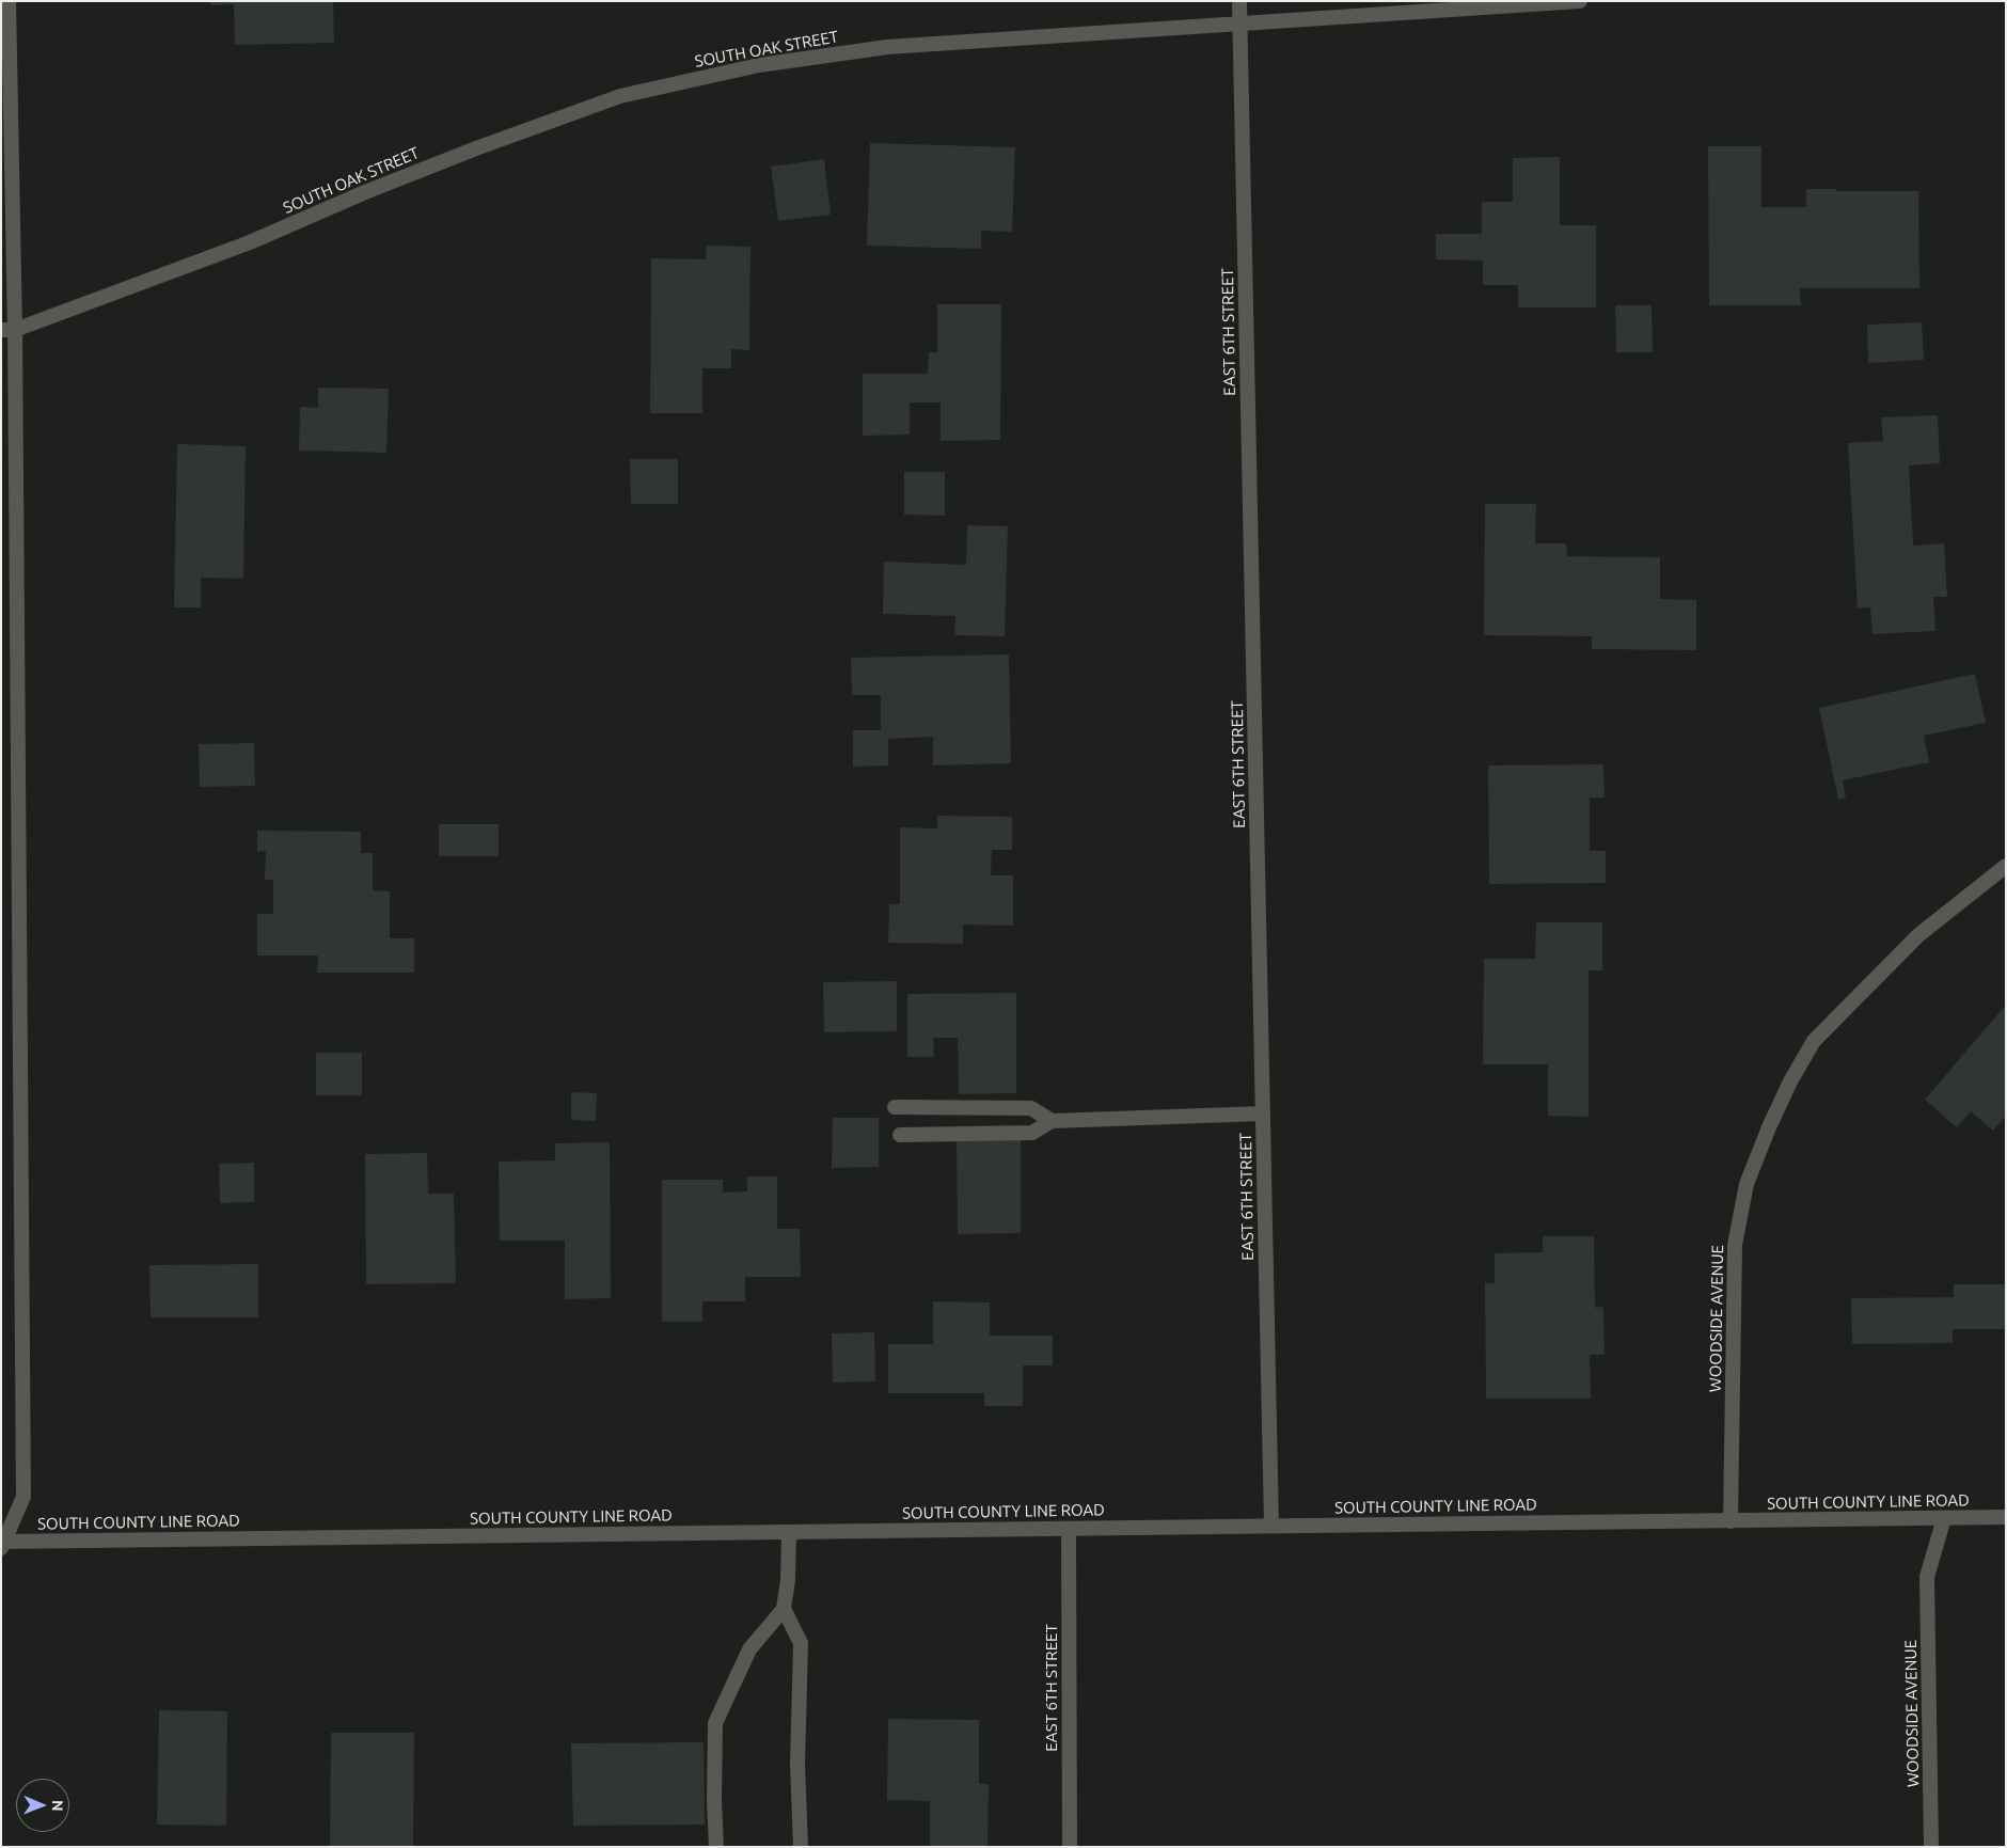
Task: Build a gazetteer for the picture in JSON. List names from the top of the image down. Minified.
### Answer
{"streets":{"street":["SOUTH OAK STREET","EAST 6TH STREET","WOODSIDE AVENUE","SOUTH COUNTY LINE ROAD"]},"crossings":[["SOUTH OAK STREET","EAST 6TH STREET"],["EAST 6TH STREET","SOUTH COUNTY LINE ROAD"],["WOODSIDE AVENUE","SOUTH COUNTY LINE ROAD"]],"north":"right"}
